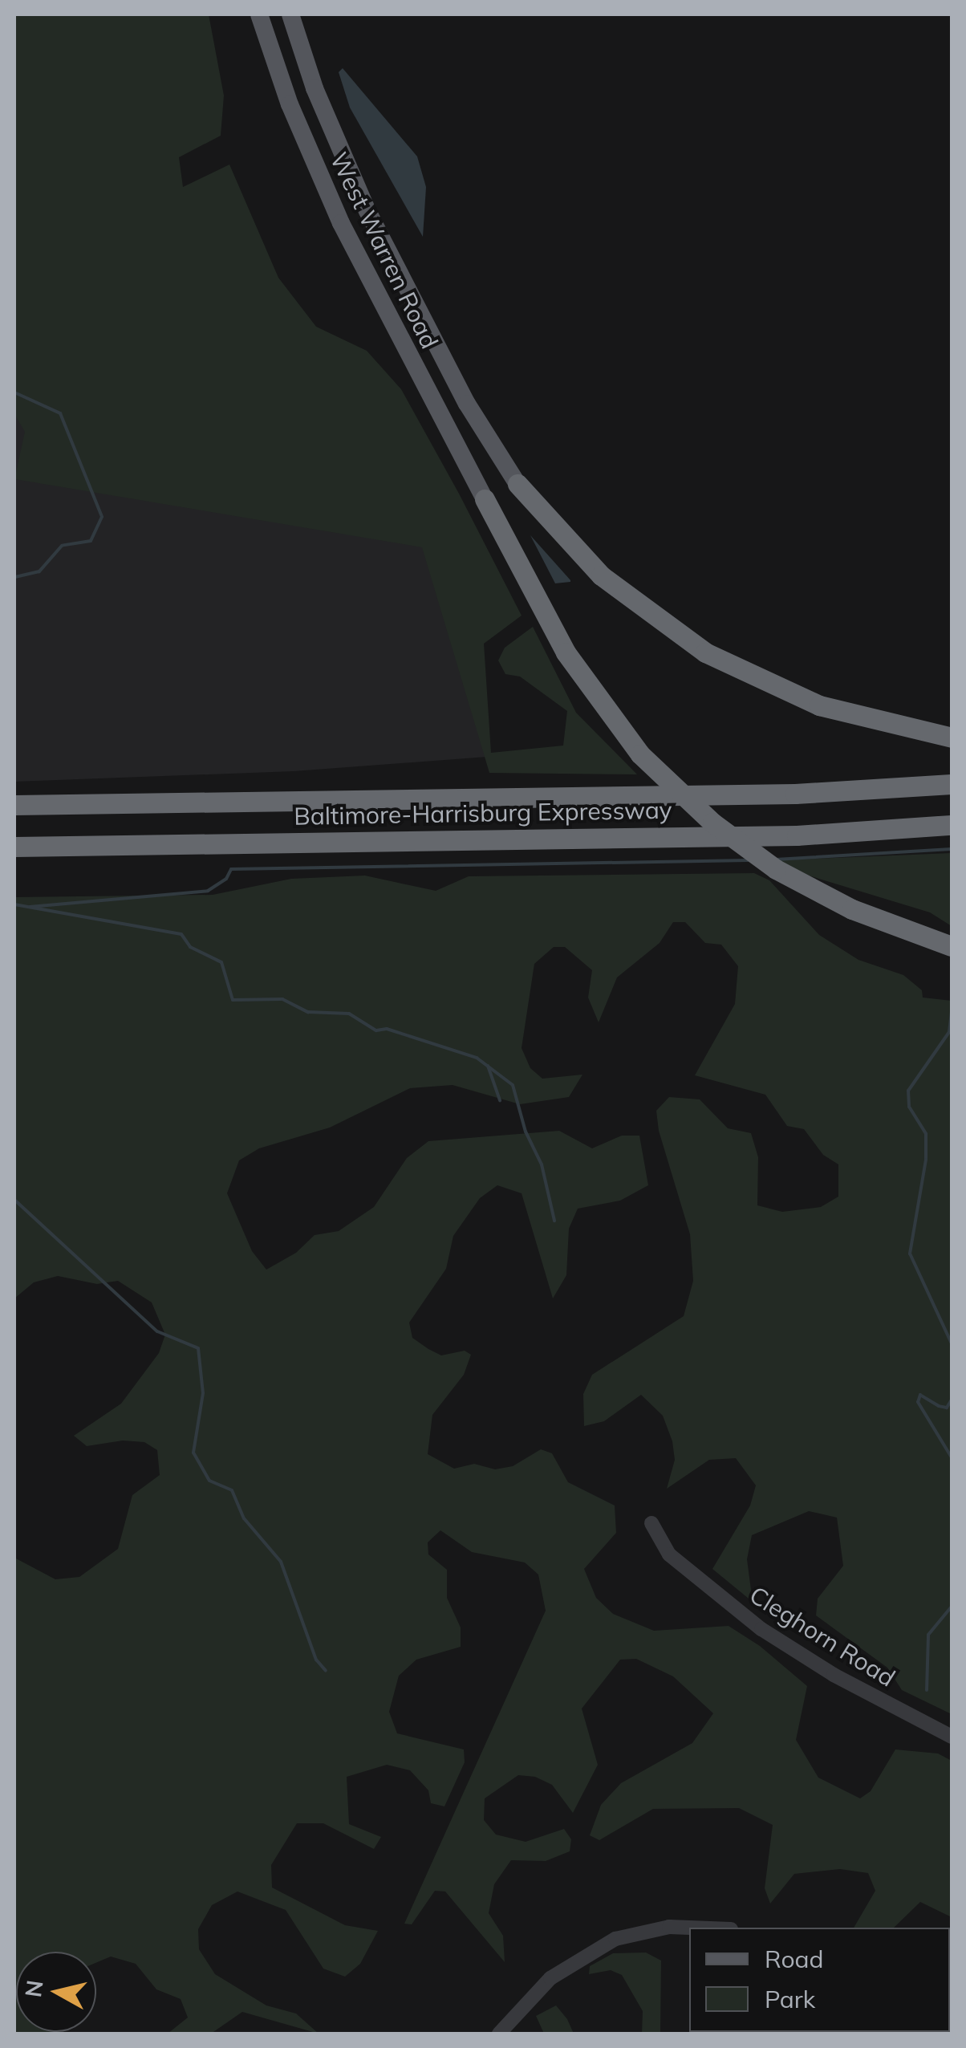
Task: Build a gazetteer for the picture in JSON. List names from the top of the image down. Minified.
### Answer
{"streets":{"highway":["Baltimore-Harrisburg Expressway"],"main road":["West Warren Road"],"street":["Cleghorn Road"]},"legend":["Road","Park"],"north":"left"}
